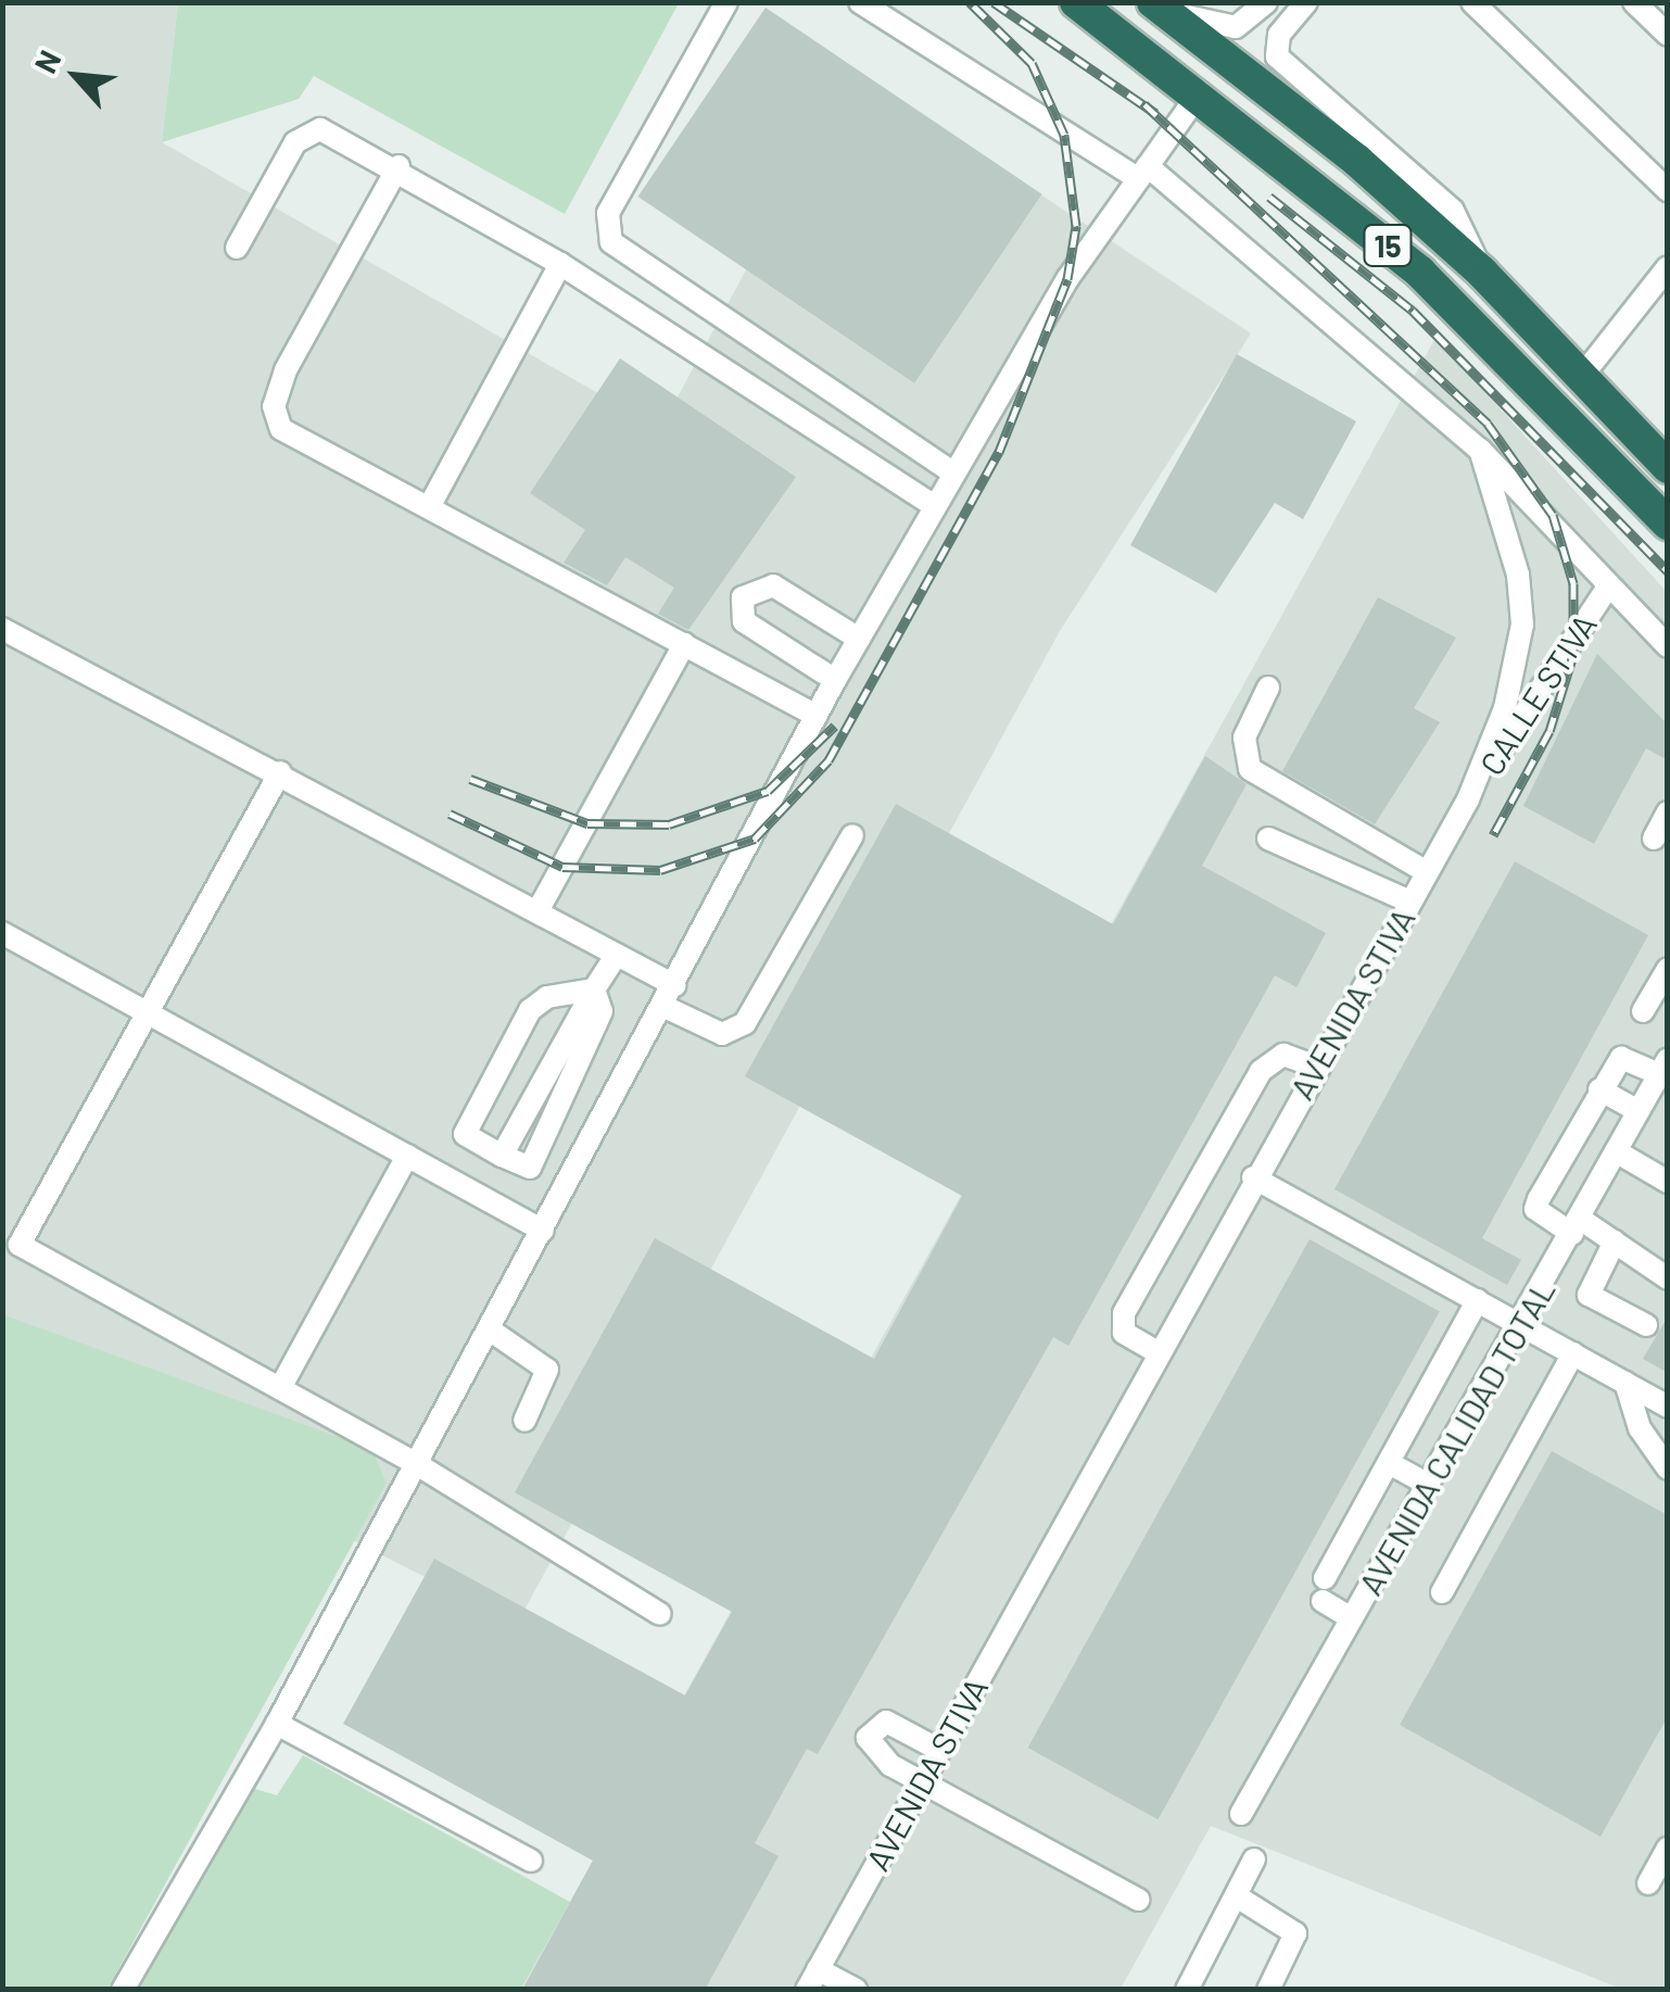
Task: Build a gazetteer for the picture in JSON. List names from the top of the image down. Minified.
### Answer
{"streets":{"highway":["15"],"street":["CALLE STIVA","AVENIDA STIVA","AVENIDA CALIDAD TOTAL"]},"crossings":[["CALLE STIVA","AVENIDA STIVA"]],"north":"top left"}
